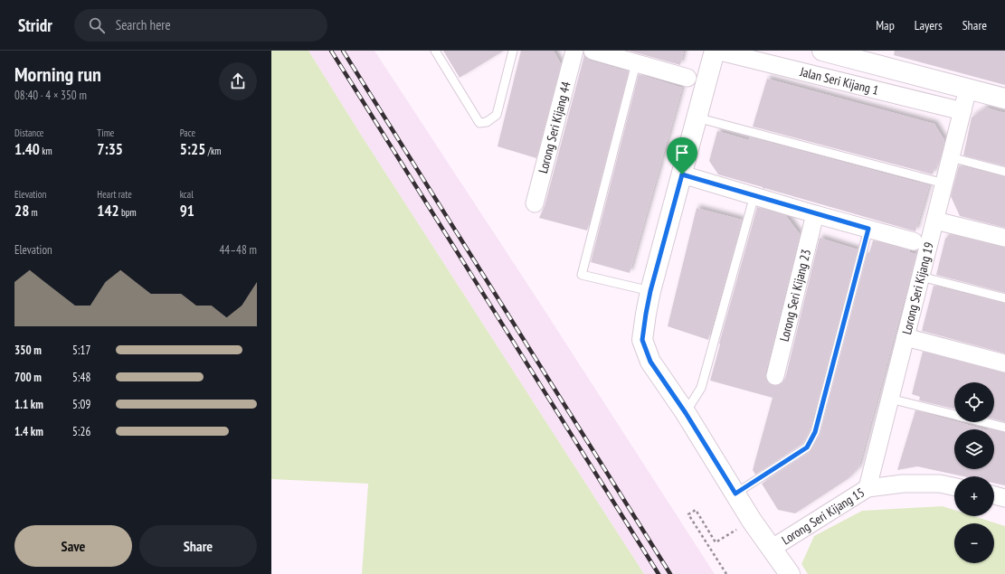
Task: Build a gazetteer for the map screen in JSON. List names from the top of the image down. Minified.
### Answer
{"streets":{"street":["Jalan Seri Kijang 1","Lorong Seri Kijang 44","Lorong Seri Kijang 19","Lorong Seri Kijang 23","Lorong Seri Kijang 15"]},"crossings":[["Jalan Seri Kijang 1","Lorong Seri Kijang 19"],["Lorong Seri Kijang 19","Lorong Seri Kijang 15"]],"page":{"header":"Stridr","search":"Search here","nav":["Map","Layers","Share"],"heading":["Morning run","08:40 · 4 × 350 m"],"stats":[["Distance","1.40 km"],["Time","7:35"],["Pace","5:25 /km"],["Elevation","28 m"],["Heart rate","142 bpm"],["kcal","91"]],"chart":["Elevation","44–48 m"],"list":[{"name":"350 m","note":"5:17"},{"name":"700 m","note":"5:48"},{"name":"1.1 km","note":"5:09"},{"name":"1.4 km","note":"5:26"}],"map_buttons":["+","−"],"buttons":["Save","Share"]}}
